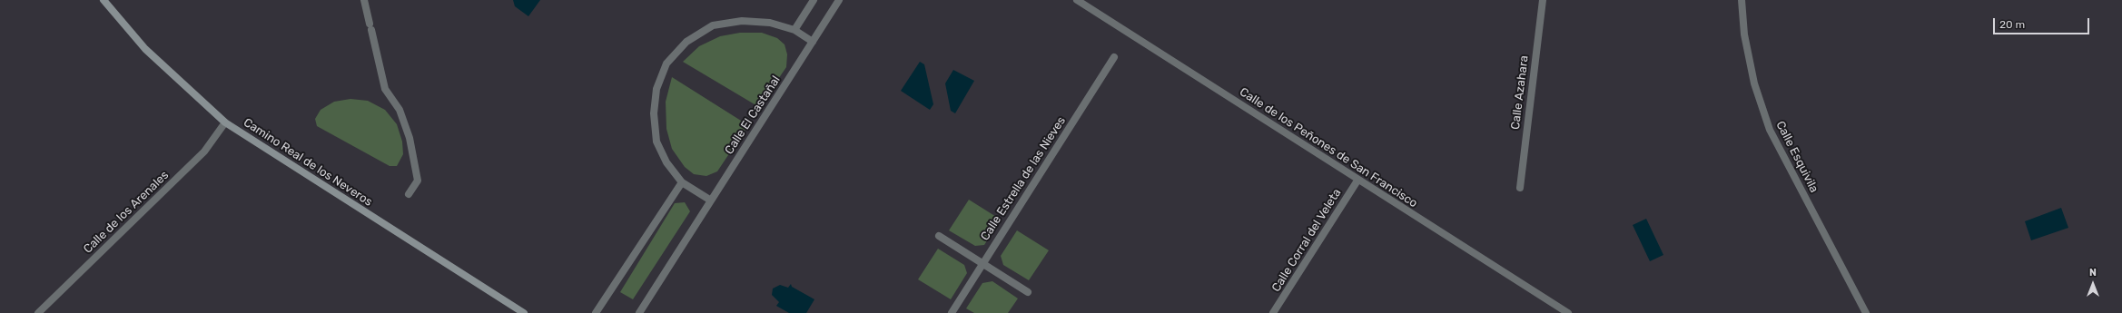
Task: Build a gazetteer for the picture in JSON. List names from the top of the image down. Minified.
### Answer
{"streets":{"main road":["Camino Real de los Neveros"],"street":["Calle Azahara","Calle El Castañal","Calle de los Peñones de San Francisco","Calle Esquivila","Calle Estrella de las Nieves","Calle de los Arenales","Calle Corral del Veleta"]},"crossings":[["Calle de los Peñones de San Francisco","Calle Corral del Veleta"],["Camino Real de los Neveros","Calle de los Arenales"]],"scale_bar":"20 m","north":"top"}
